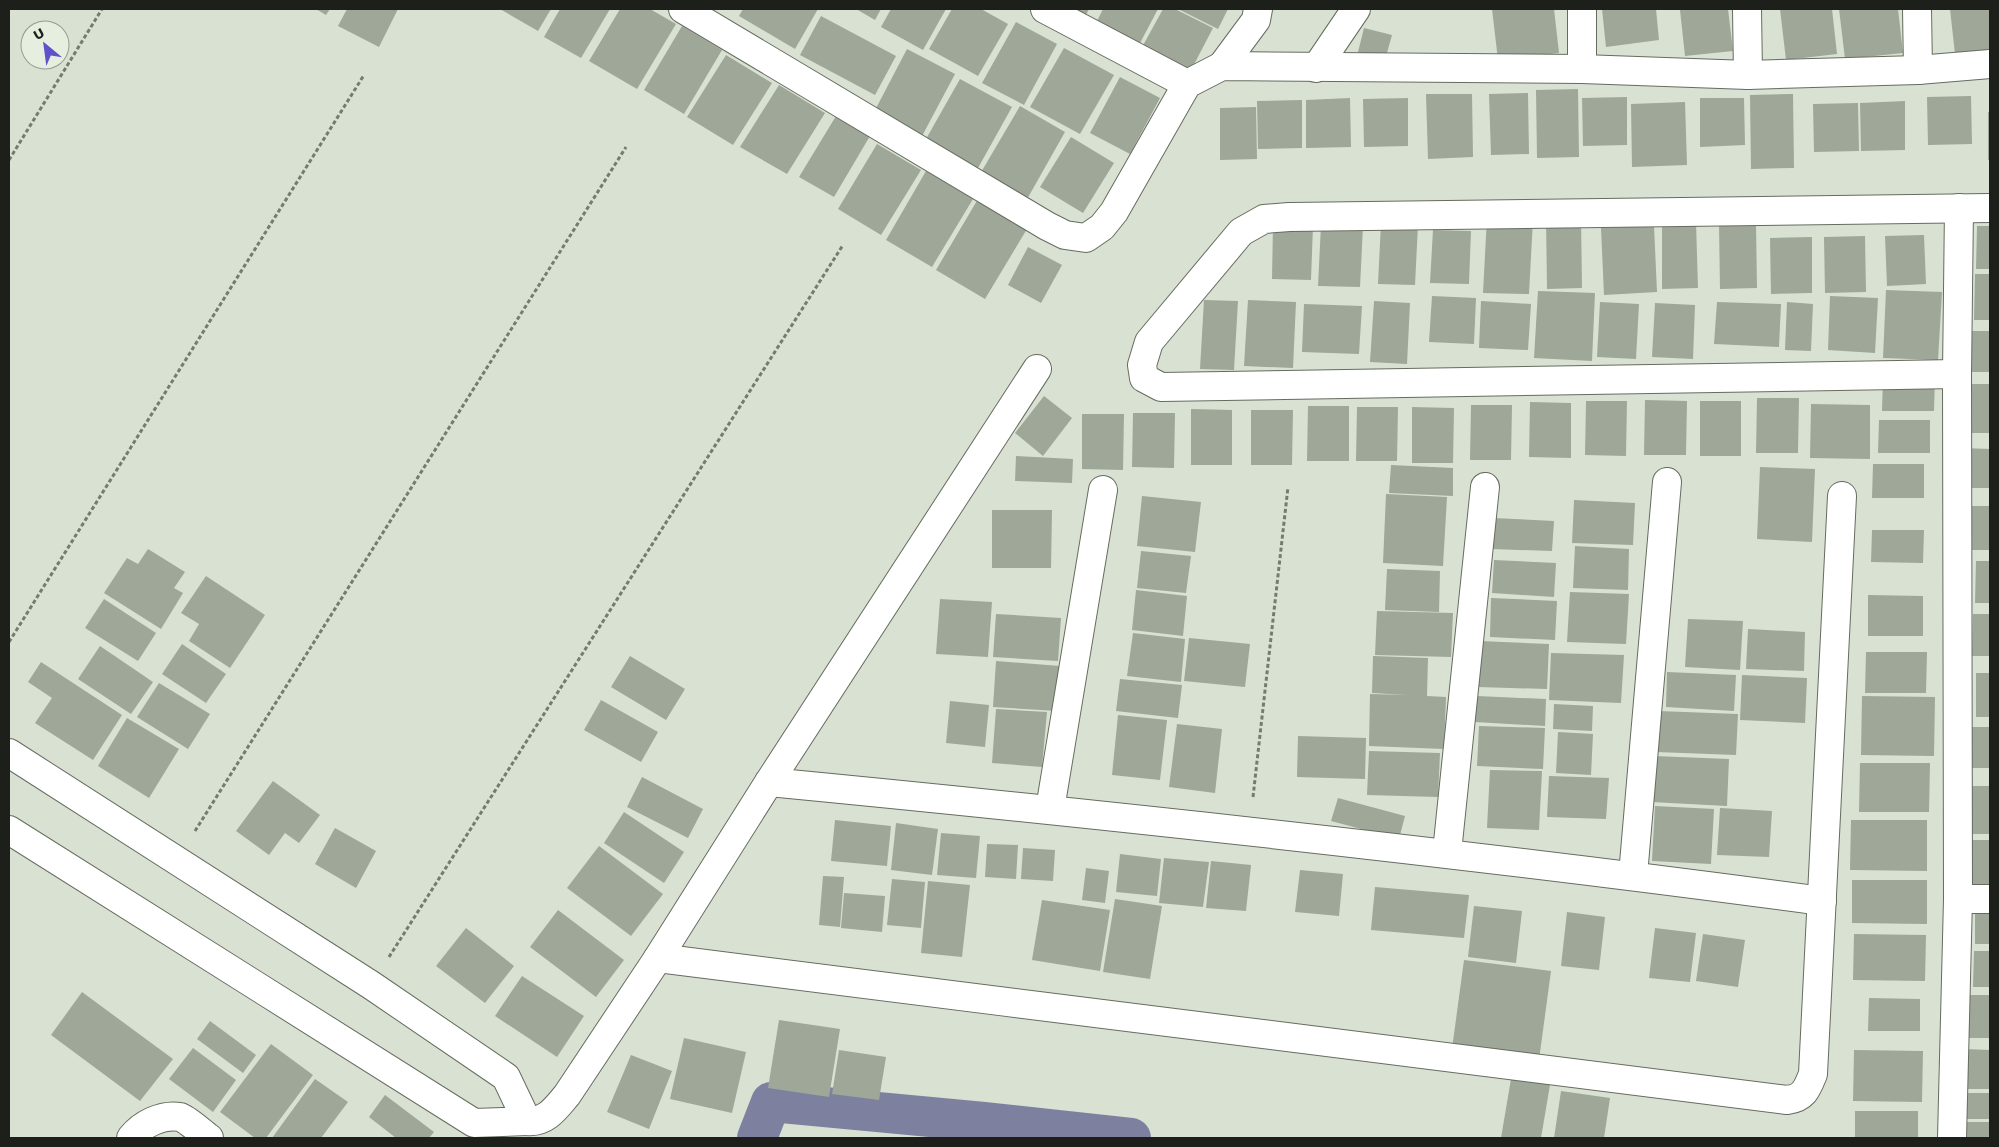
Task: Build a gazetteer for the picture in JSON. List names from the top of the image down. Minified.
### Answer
{"north":"top left"}
